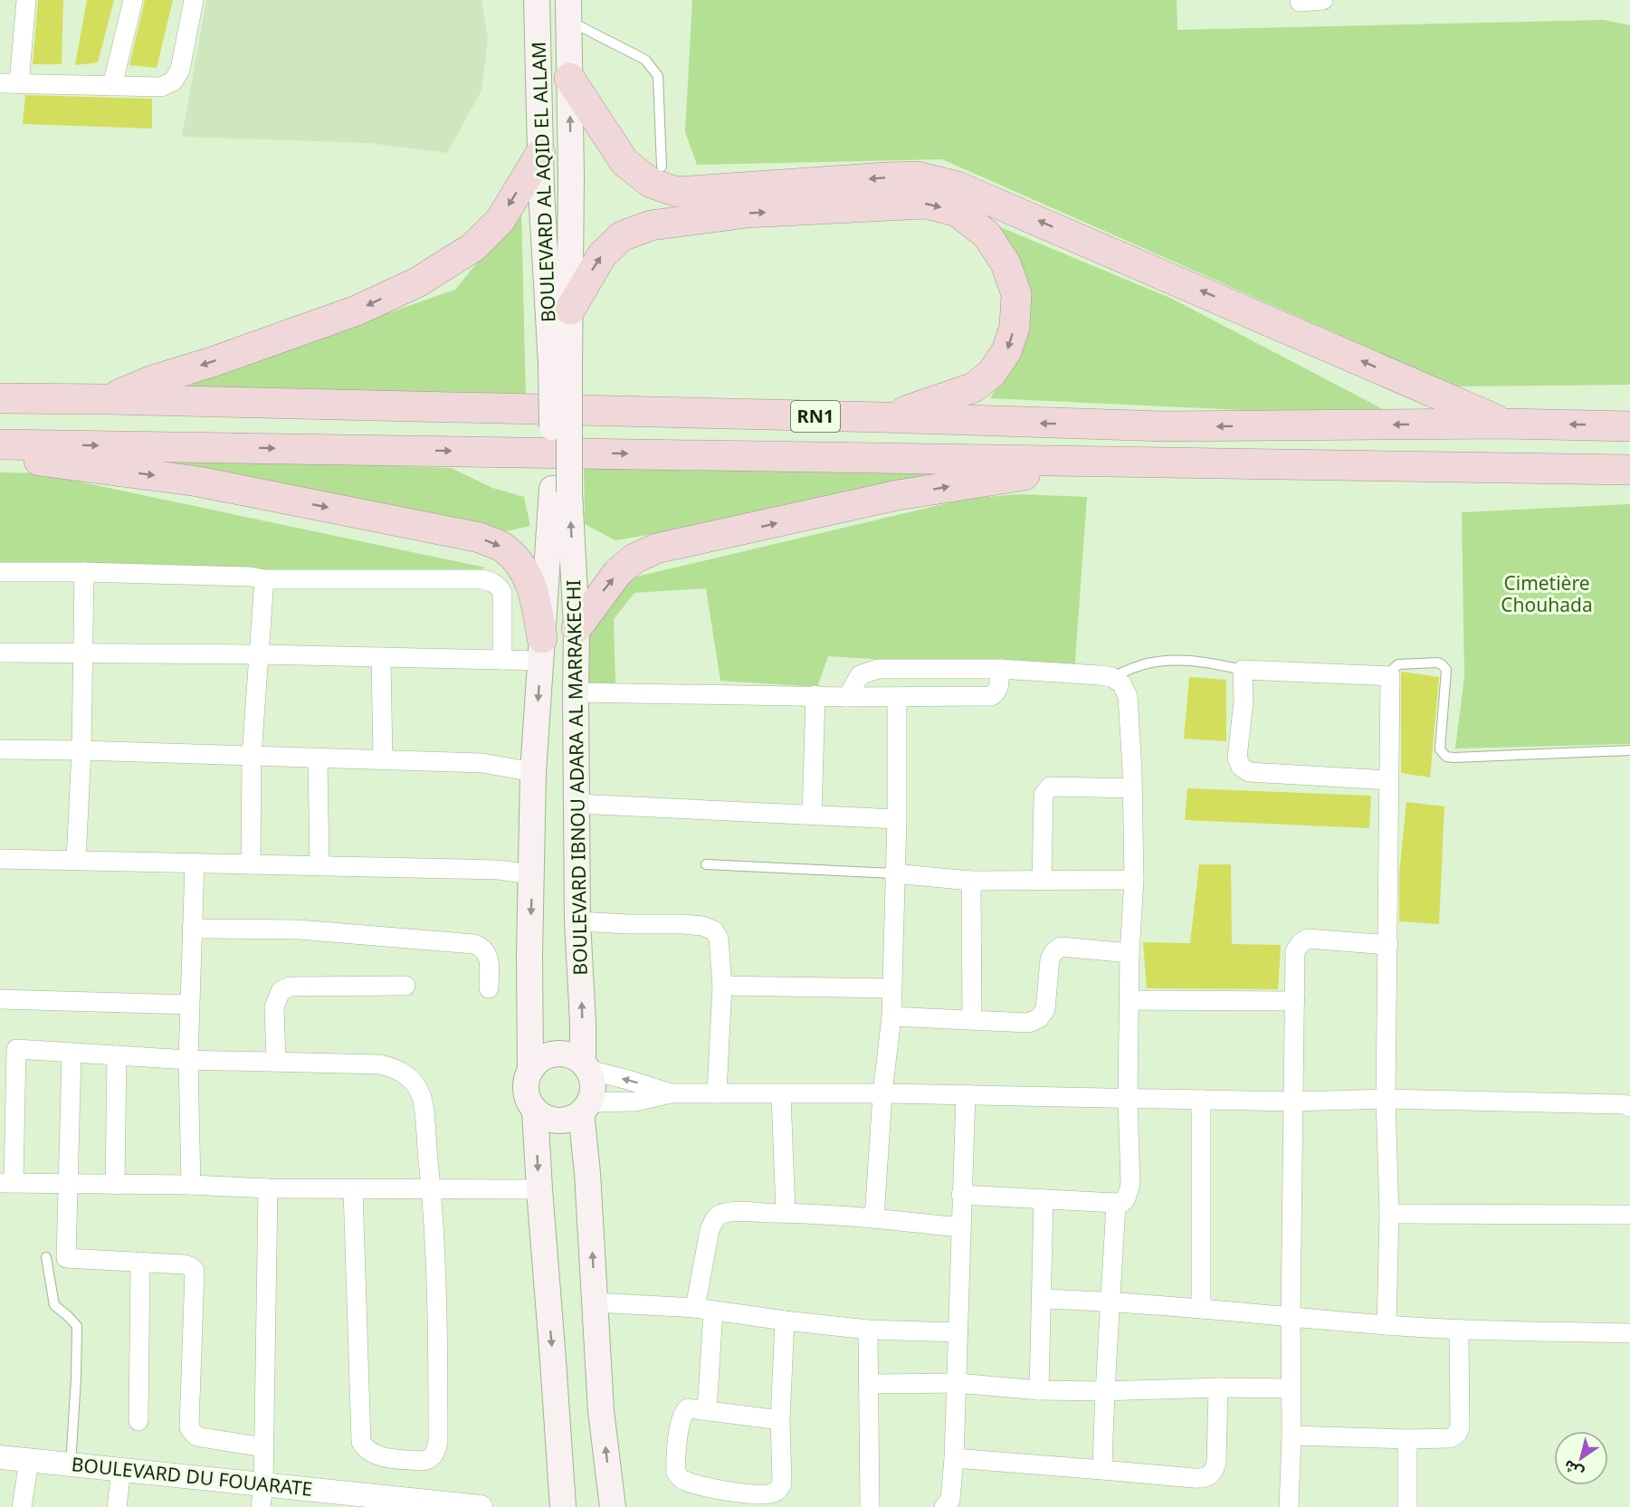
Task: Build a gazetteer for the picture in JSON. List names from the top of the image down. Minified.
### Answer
{"streets":{"highway":["RN1"],"main road":["BOULEVARD AL AQID EL ALLAM","BOULEVARD IBNOU ADARA AL MARRAKECHI"],"street":["BOULEVARD DU FOUARATE"]},"parks":["Cimetière Chouhada"],"north":"bottom left"}
